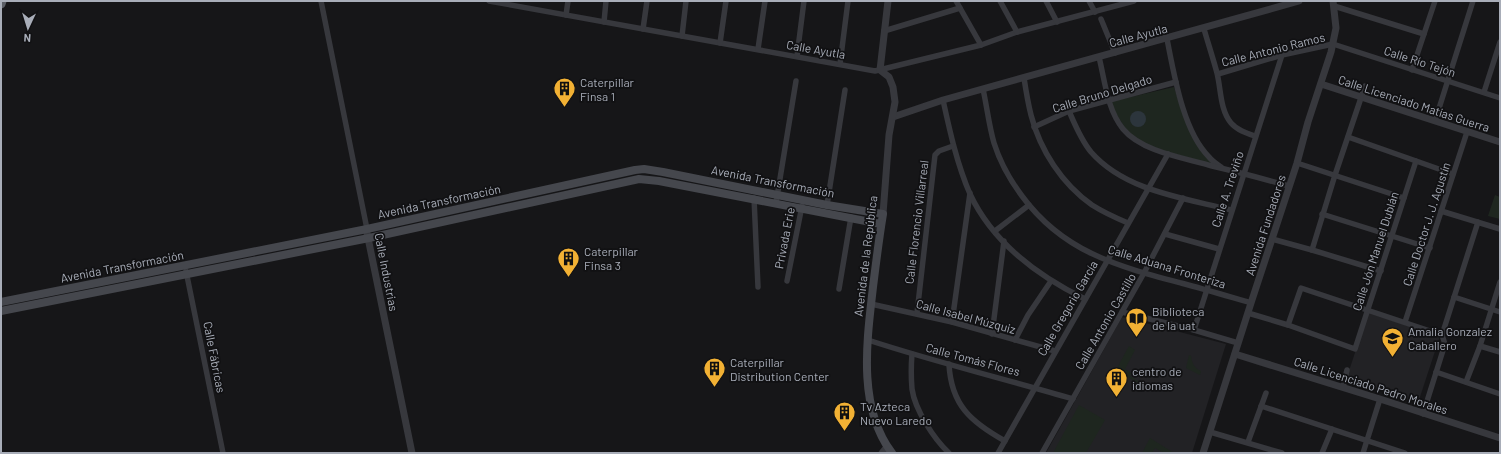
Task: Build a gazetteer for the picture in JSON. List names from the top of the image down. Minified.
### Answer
{"streets":{"main road":["Avenida Transformación","Avenida de la República"],"street":["Calle Ayutla","Calle Antonio Ramos","Calle Río Tejón","Calle Bruno Delgado","Calle Licenciado Matías Guerra","Calle A. Treviño","Calle Florencio Villarreal","Calle Doctor J. J. Agustín","Avenida Fundadores","Privada Erie","Calle Jón Manuel Dublán","Calle Aduana Fronteriza","Calle Industrias","Calle Gregorio García","Calle Isabel Múzquiz","Calle Antonio Castillo","Calle Fábricas","Calle Tomás Flores","Calle Licenciado Pedro Morales"]},"crossings":[["Calle Ayutla","Avenida de la República"],["Calle Ayutla","Calle Aduana Fronteriza"],["Calle Antonio Ramos","Calle Río Tejón"],["Calle Antonio Ramos","Calle A. Treviño"],["Calle Antonio Ramos","Avenida Fundadores"],["Calle Río Tejón","Avenida Fundadores"],["Calle Licenciado Matías Guerra","Calle Doctor J. J. Agustín"],["Calle Licenciado Matías Guerra","Avenida Fundadores"],["Avenida Transformación","Privada Erie"],["Avenida Transformación","Avenida de la República"],["Avenida Transformación","Calle Industrias"],["Avenida Transformación","Calle Fábricas"],["Calle A. Treviño","Calle Aduana Fronteriza"],["Calle Florencio Villarreal","Calle Isabel Múzquiz"],["Avenida Fundadores","Calle Aduana Fronteriza"],["Avenida Fundadores","Calle Licenciado Pedro Morales"],["Avenida de la República","Calle Isabel Múzquiz"],["Avenida de la República","Calle Tomás Flores"],["Calle Aduana Fronteriza","Calle Gregorio García"],["Calle Aduana Fronteriza","Calle Antonio Castillo"],["Calle Gregorio García","Calle Isabel Múzquiz"],["Calle Gregorio García","Calle Tomás Flores"],["Calle Antonio Castillo","Calle Tomás Flores"]],"places":{"building":["Caterpillar Finsa 1","Caterpillar Finsa 3","Caterpillar Distribution Center","centro de idiomas","Tv Azteca Nuevo Laredo"],"library":["Biblioteca de la uat"],"school or university":["Amalia Gonzalez Caballero"]},"north":"bottom"}
